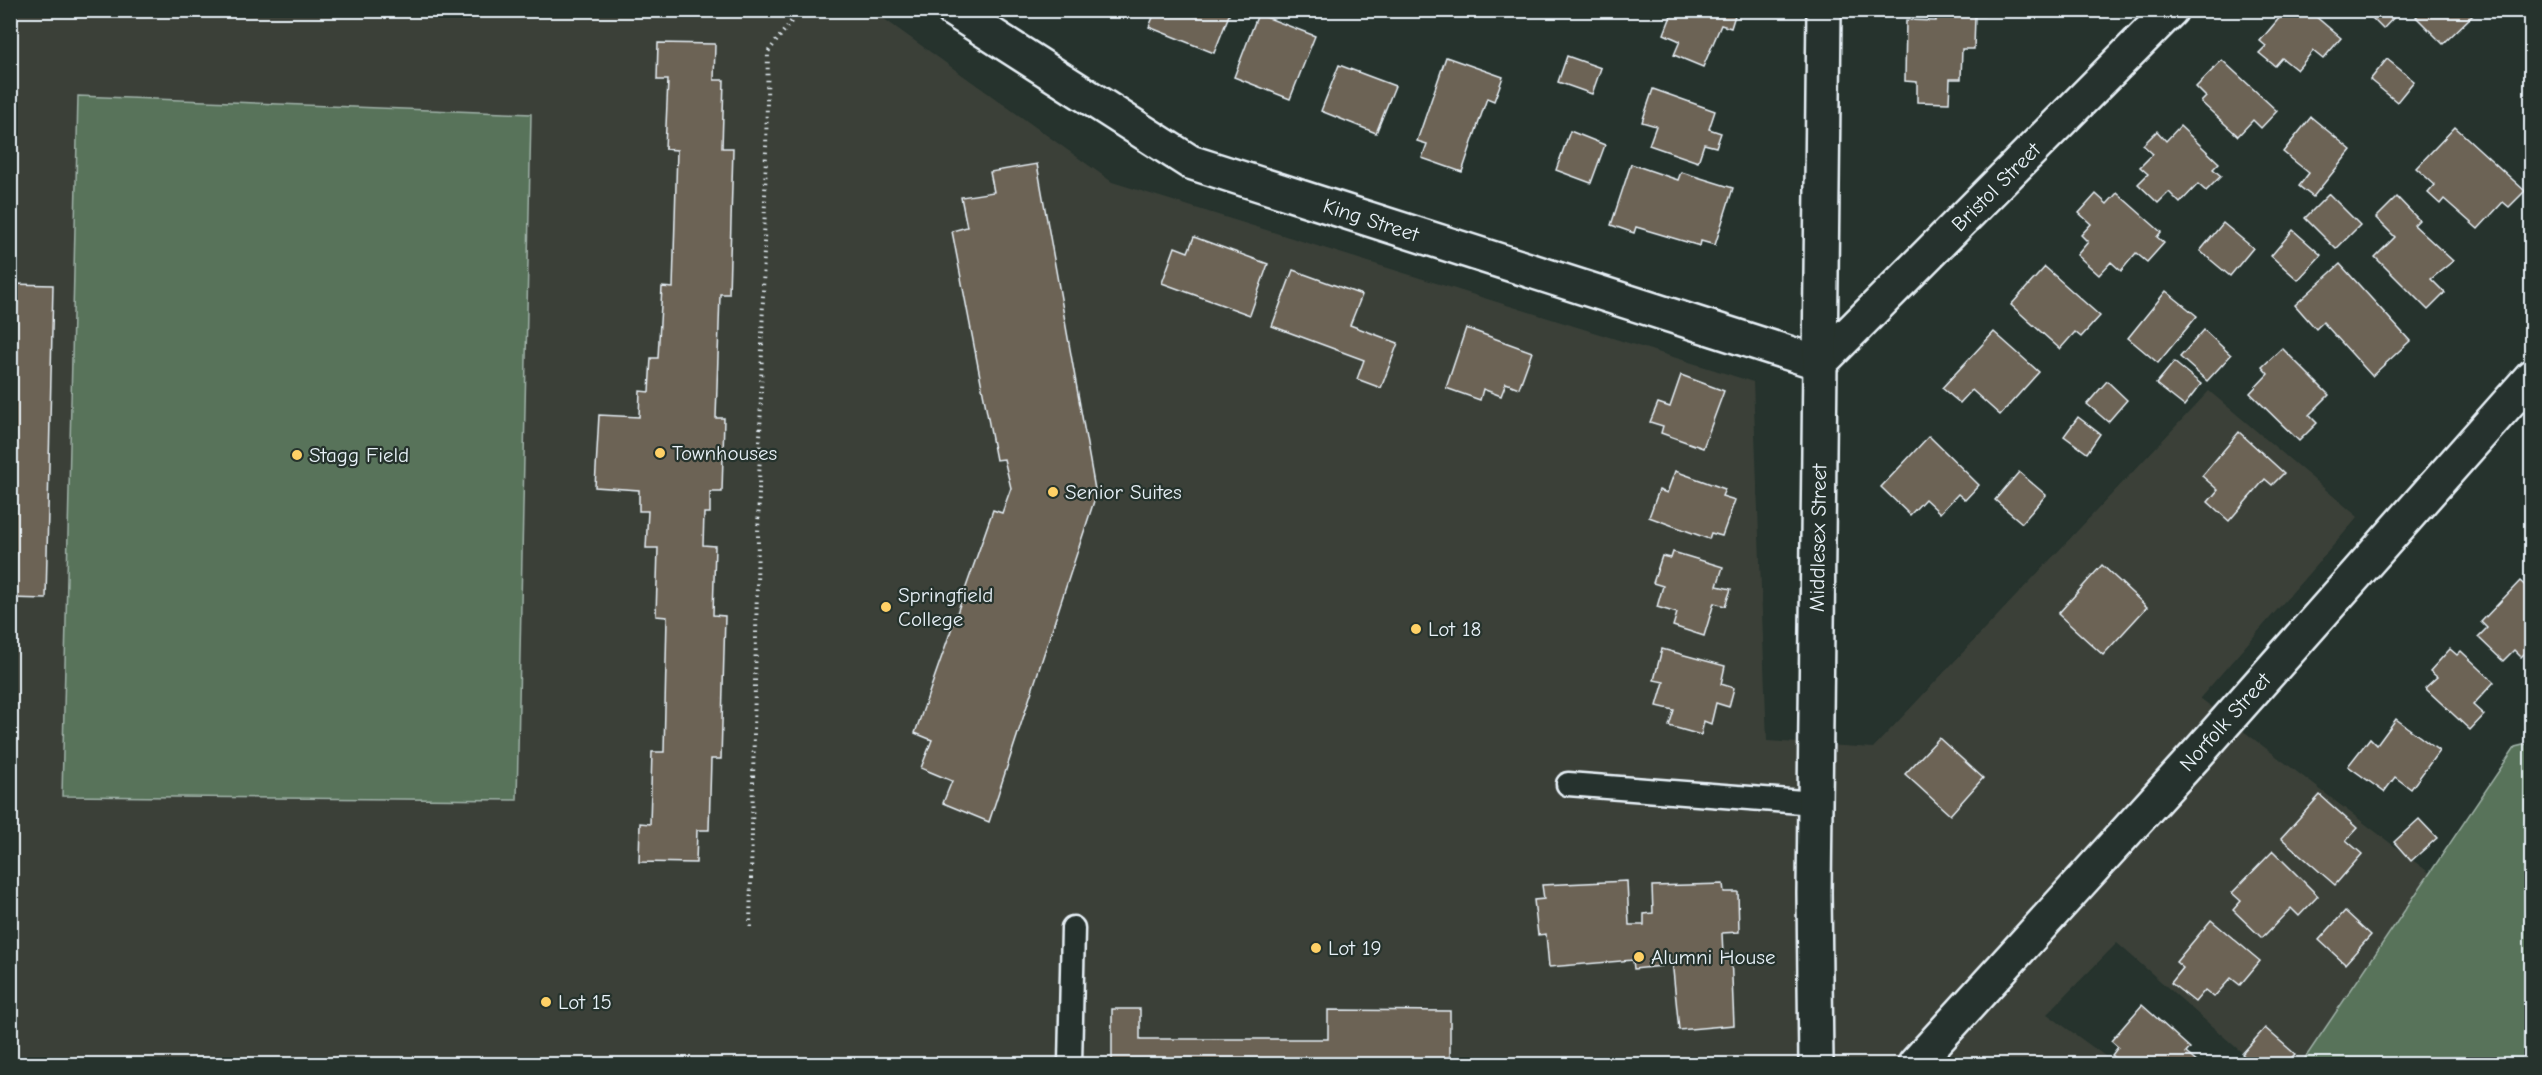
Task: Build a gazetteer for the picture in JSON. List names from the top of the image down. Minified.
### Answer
{"streets":{"street":["Bristol Street","King Street","Middlesex Street","Norfolk Street"]},"crossings":[["Bristol Street","King Street"],["Bristol Street","Middlesex Street"],["King Street","Middlesex Street"]],"places":["Townhouses","Stagg Field","Senior Suites","Springfield College","Lot 18","Lot 19","Alumni House","Lot 15"]}
